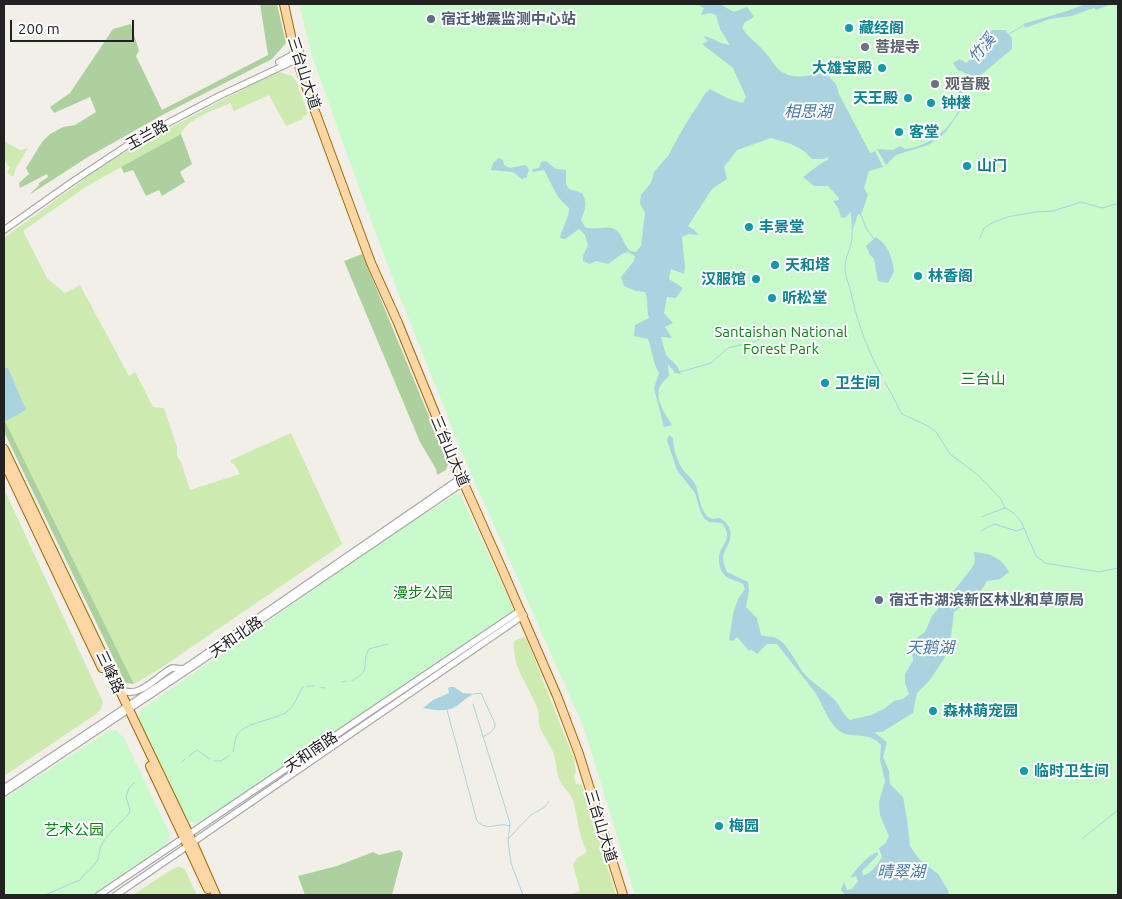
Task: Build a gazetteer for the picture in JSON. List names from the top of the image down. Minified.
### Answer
{"streets":{"main road":["三台山大道","三峰路"],"street":["玉兰路","天和北路","天和南路"]},"crossings":[["三台山大道","玉兰路"],["三台山大道","天和北路"],["三台山大道","天和南路"],["天和北路","三峰路"],["三峰路","天和南路"]],"water":["竹溪","相思湖","天鹅湖","晴翠湖"],"parks":["Santaishan National Forest Park","三台山","漫步公园","艺术公园"],"places":["宿迁地震监测中心站","藏经阁","菩提寺","大雄宝殿","观音殿","天王殿","钟楼","客堂","山门","丰景堂","天和塔","林香阁","汉服馆","听松堂","卫生间","宿迁市湖滨新区林业和草原局","森林萌宠园","临时卫生间","梅园"],"scale_bar":"200 m"}
